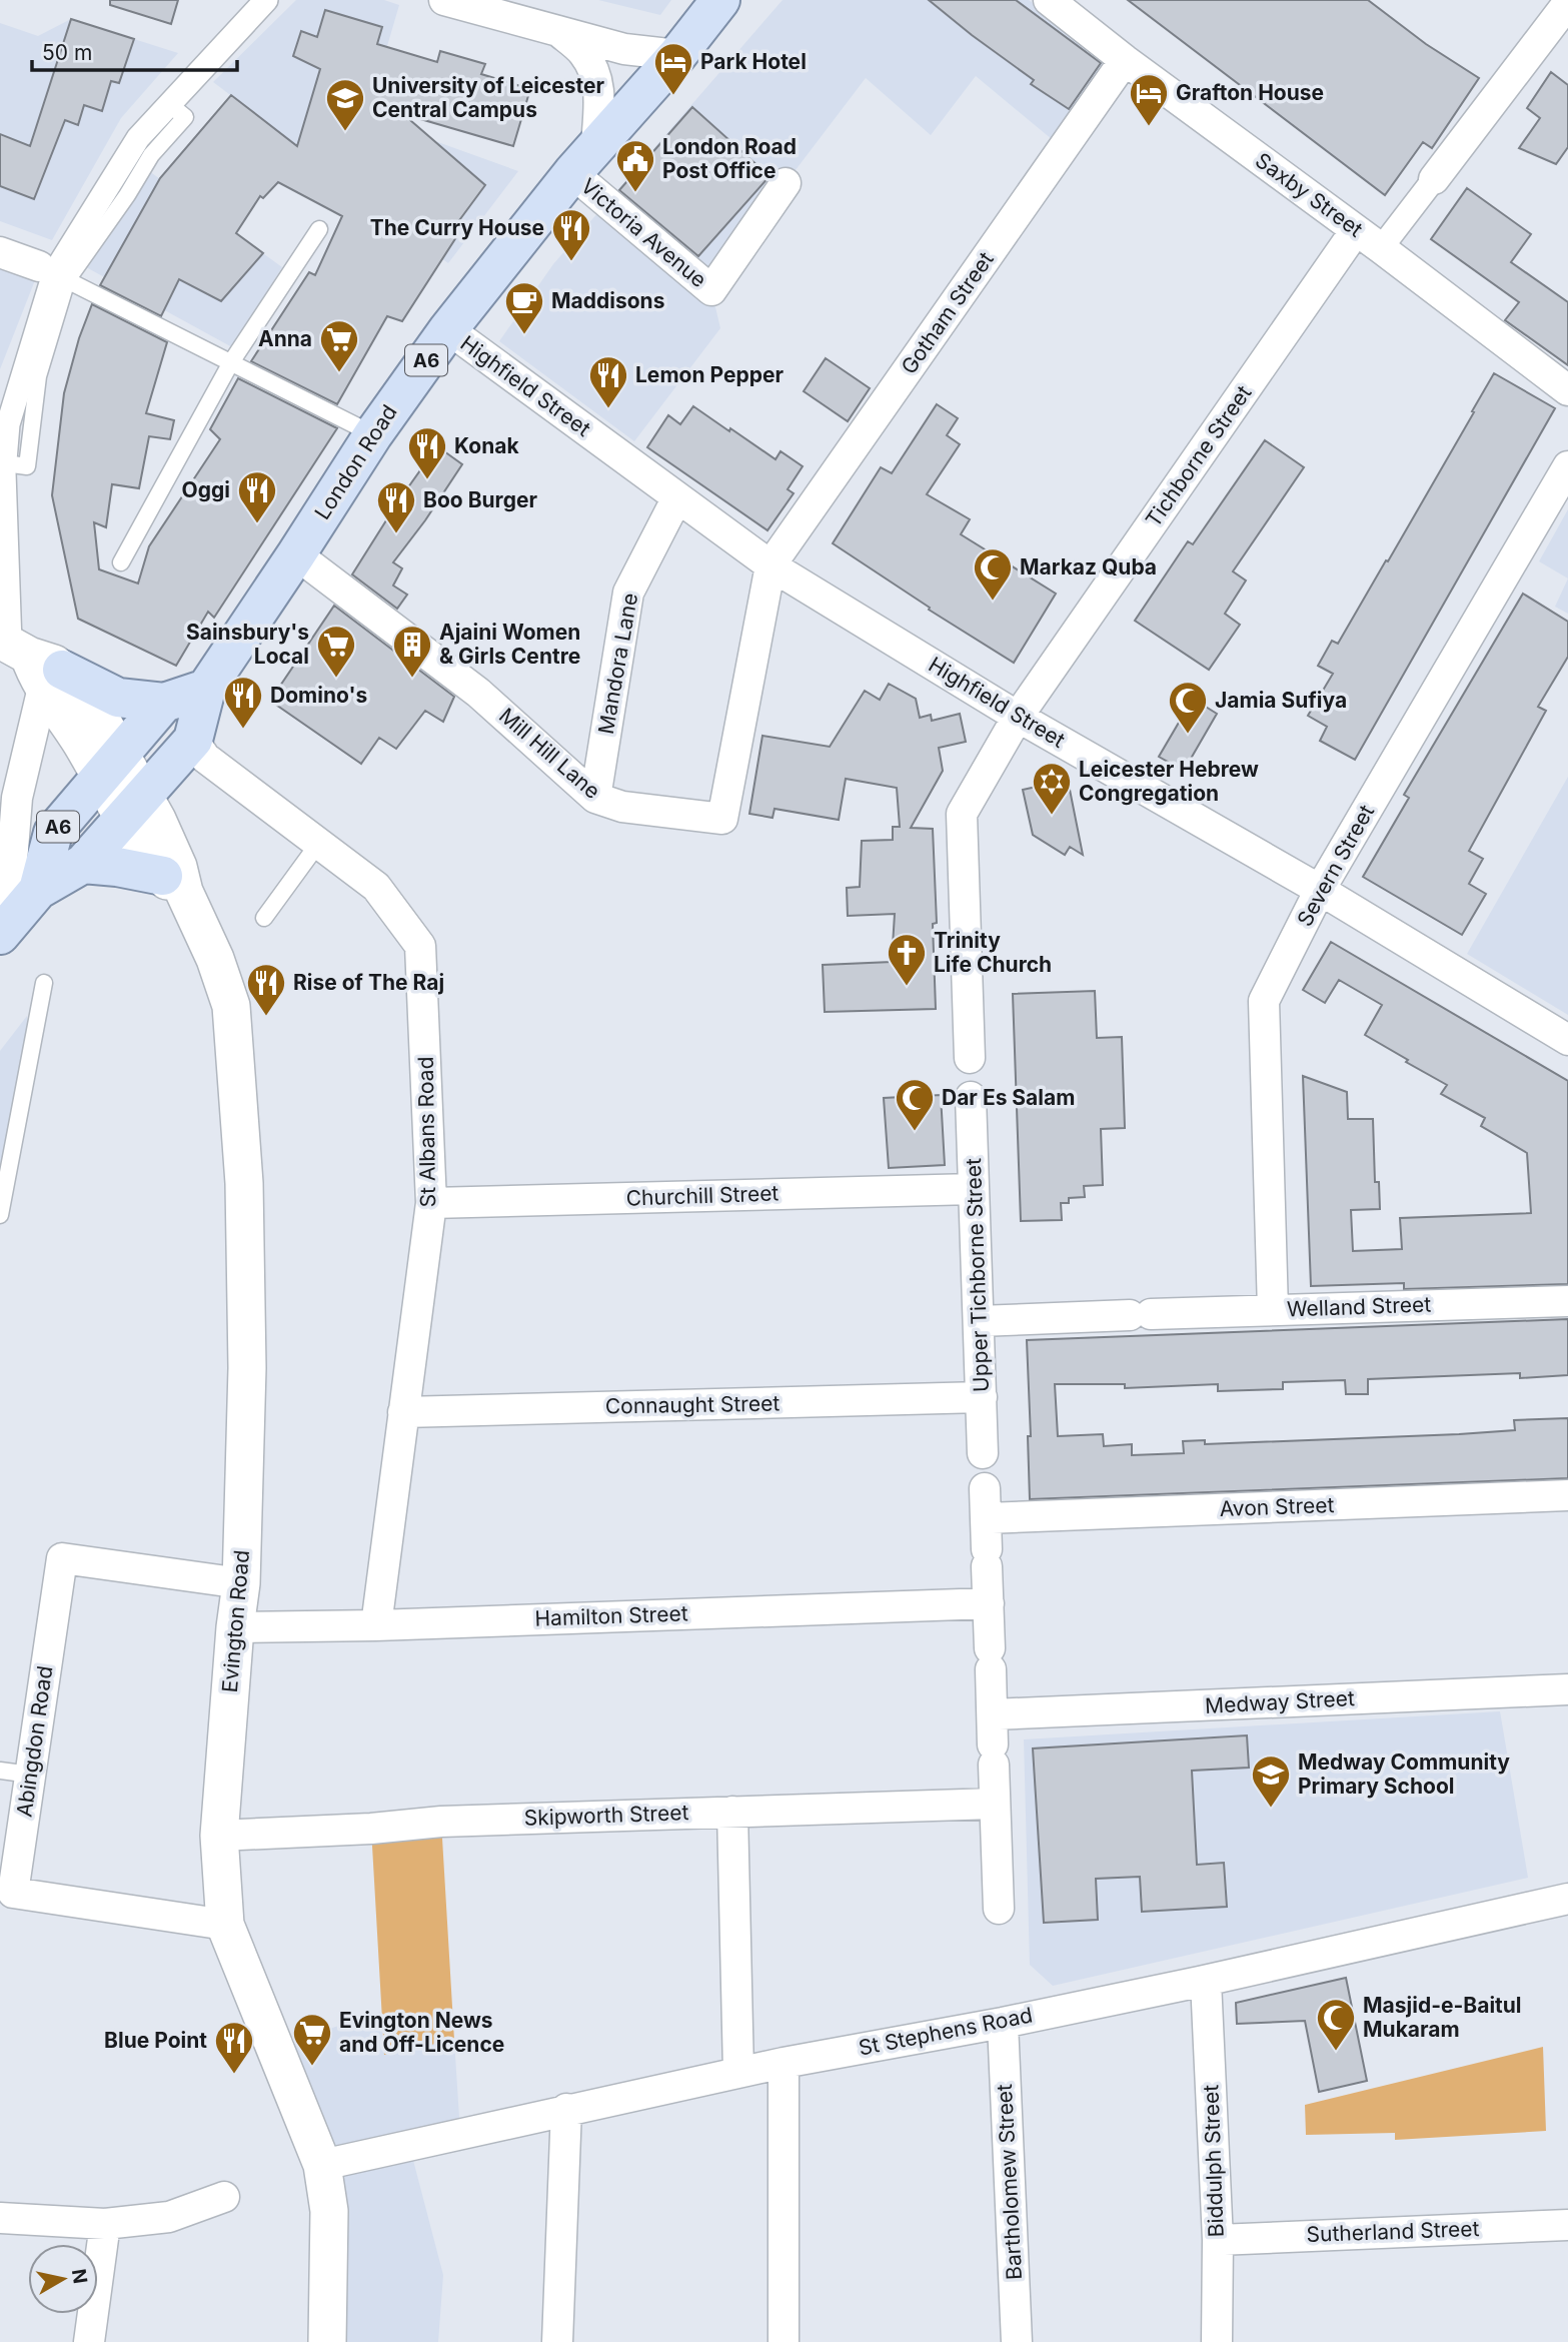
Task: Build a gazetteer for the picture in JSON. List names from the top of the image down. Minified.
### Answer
{"streets":{"main road":["A6","London Road"],"street":["Saxby Street","Victoria Avenue","Gotham Street","Highfield Street","Tichborne Street","Mandora Lane","Mill Hill Lane","Severn Street","St Albans Road","Churchill Street","Upper Tichborne Street","Welland Street","Connaught Street","Avon Street","Hamilton Street","Evington Road","Medway Street","Abingdon Road","Skipworth Street","St Stephens Road","Biddulph Street","Bartholomew Street","Sutherland Street"]},"crossings":[["Saxby Street","Gotham Street"],["Saxby Street","Tichborne Street"],["Victoria Avenue","London Road"],["Gotham Street","Highfield Street"],["Gotham Street","Mill Hill Lane"],["Highfield Street","Tichborne Street"],["Highfield Street","London Road"],["Highfield Street","Mandora Lane"],["Highfield Street","Mill Hill Lane"],["Highfield Street","Severn Street"],["London Road","Mill Hill Lane"],["London Road","St Albans Road"],["London Road","Evington Road"],["Mandora Lane","Mill Hill Lane"],["Severn Street","Welland Street"],["St Albans Road","Churchill Street"],["St Albans Road","Connaught Street"],["St Albans Road","Hamilton Street"],["Churchill Street","Upper Tichborne Street"],["Upper Tichborne Street","Welland Street"],["Upper Tichborne Street","Connaught Street"],["Hamilton Street","Evington Road"],["Evington Road","Abingdon Road"],["Evington Road","Skipworth Street"],["Evington Road","St Stephens Road"],["St Stephens Road","Biddulph Street"],["St Stephens Road","Bartholomew Street"],["Biddulph Street","Sutherland Street"]],"places":{"hotel":["Park Hotel","Grafton House"],"school or university":["University of Leicester Central Campus","Medway Community Primary School"],"public building":["London Road Post Office"],"restaurant":["The Curry House","Lemon Pepper","Konak","Oggi","Boo Burger","Domino's","Rise of The Raj","Blue Point"],"cafe":["Maddisons"],"supermarket":["Anna","Sainsbury's Local","Evington News and Off-Licence"],"mosque":["Markaz Quba","Jamia Sufiya","Dar Es Salam","Masjid-e-Baitul Mukaram"],"building":["Ajaini Women & Girls Centre"],"synagogue":["Leicester Hebrew Congregation"],"church":["Trinity Life Church"]},"scale_bar":"50 m","north":"right"}
